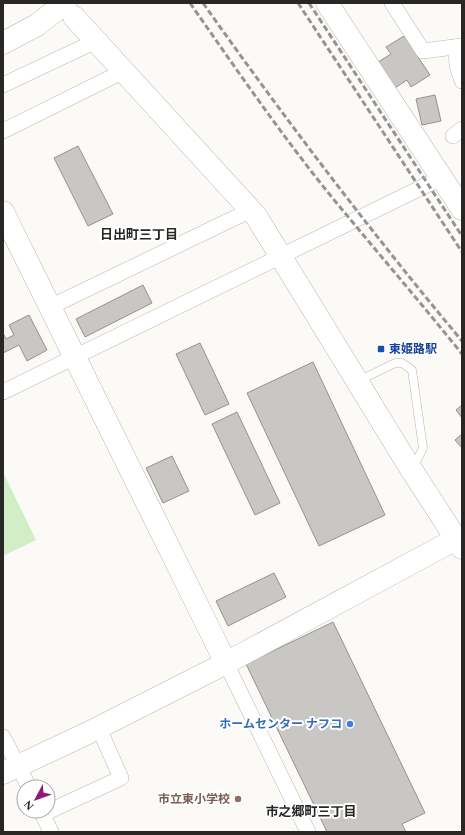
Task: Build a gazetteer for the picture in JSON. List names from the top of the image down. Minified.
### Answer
{"districts":["日出町三丁目","市之郷町三丁目"],"places":{"transit":["東姫路駅"],"other":["ホームセンター ナフコ","市立東小学校"]},"north":"bottom left"}
